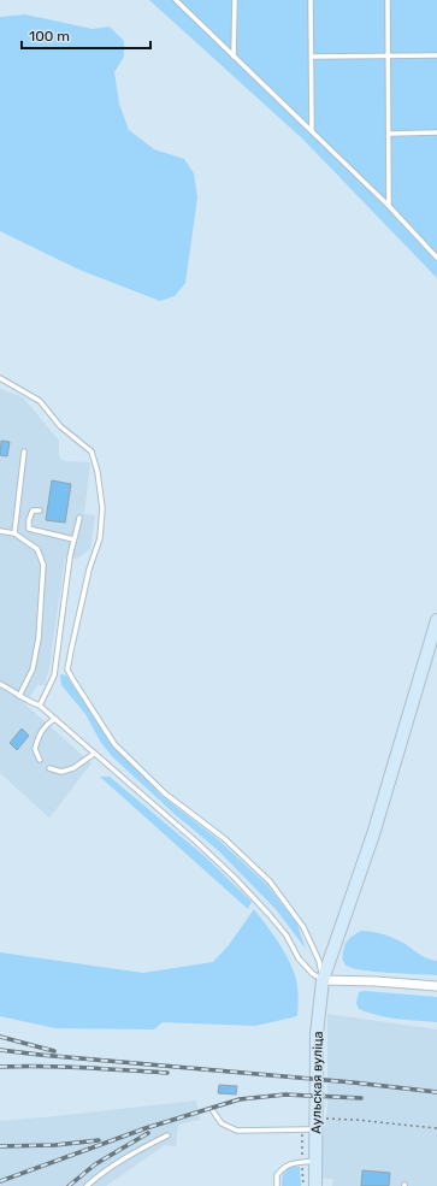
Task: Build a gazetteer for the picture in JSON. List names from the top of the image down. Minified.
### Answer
{"streets":{"street":["Аульская вуліца"]},"scale_bar":"100 m"}
